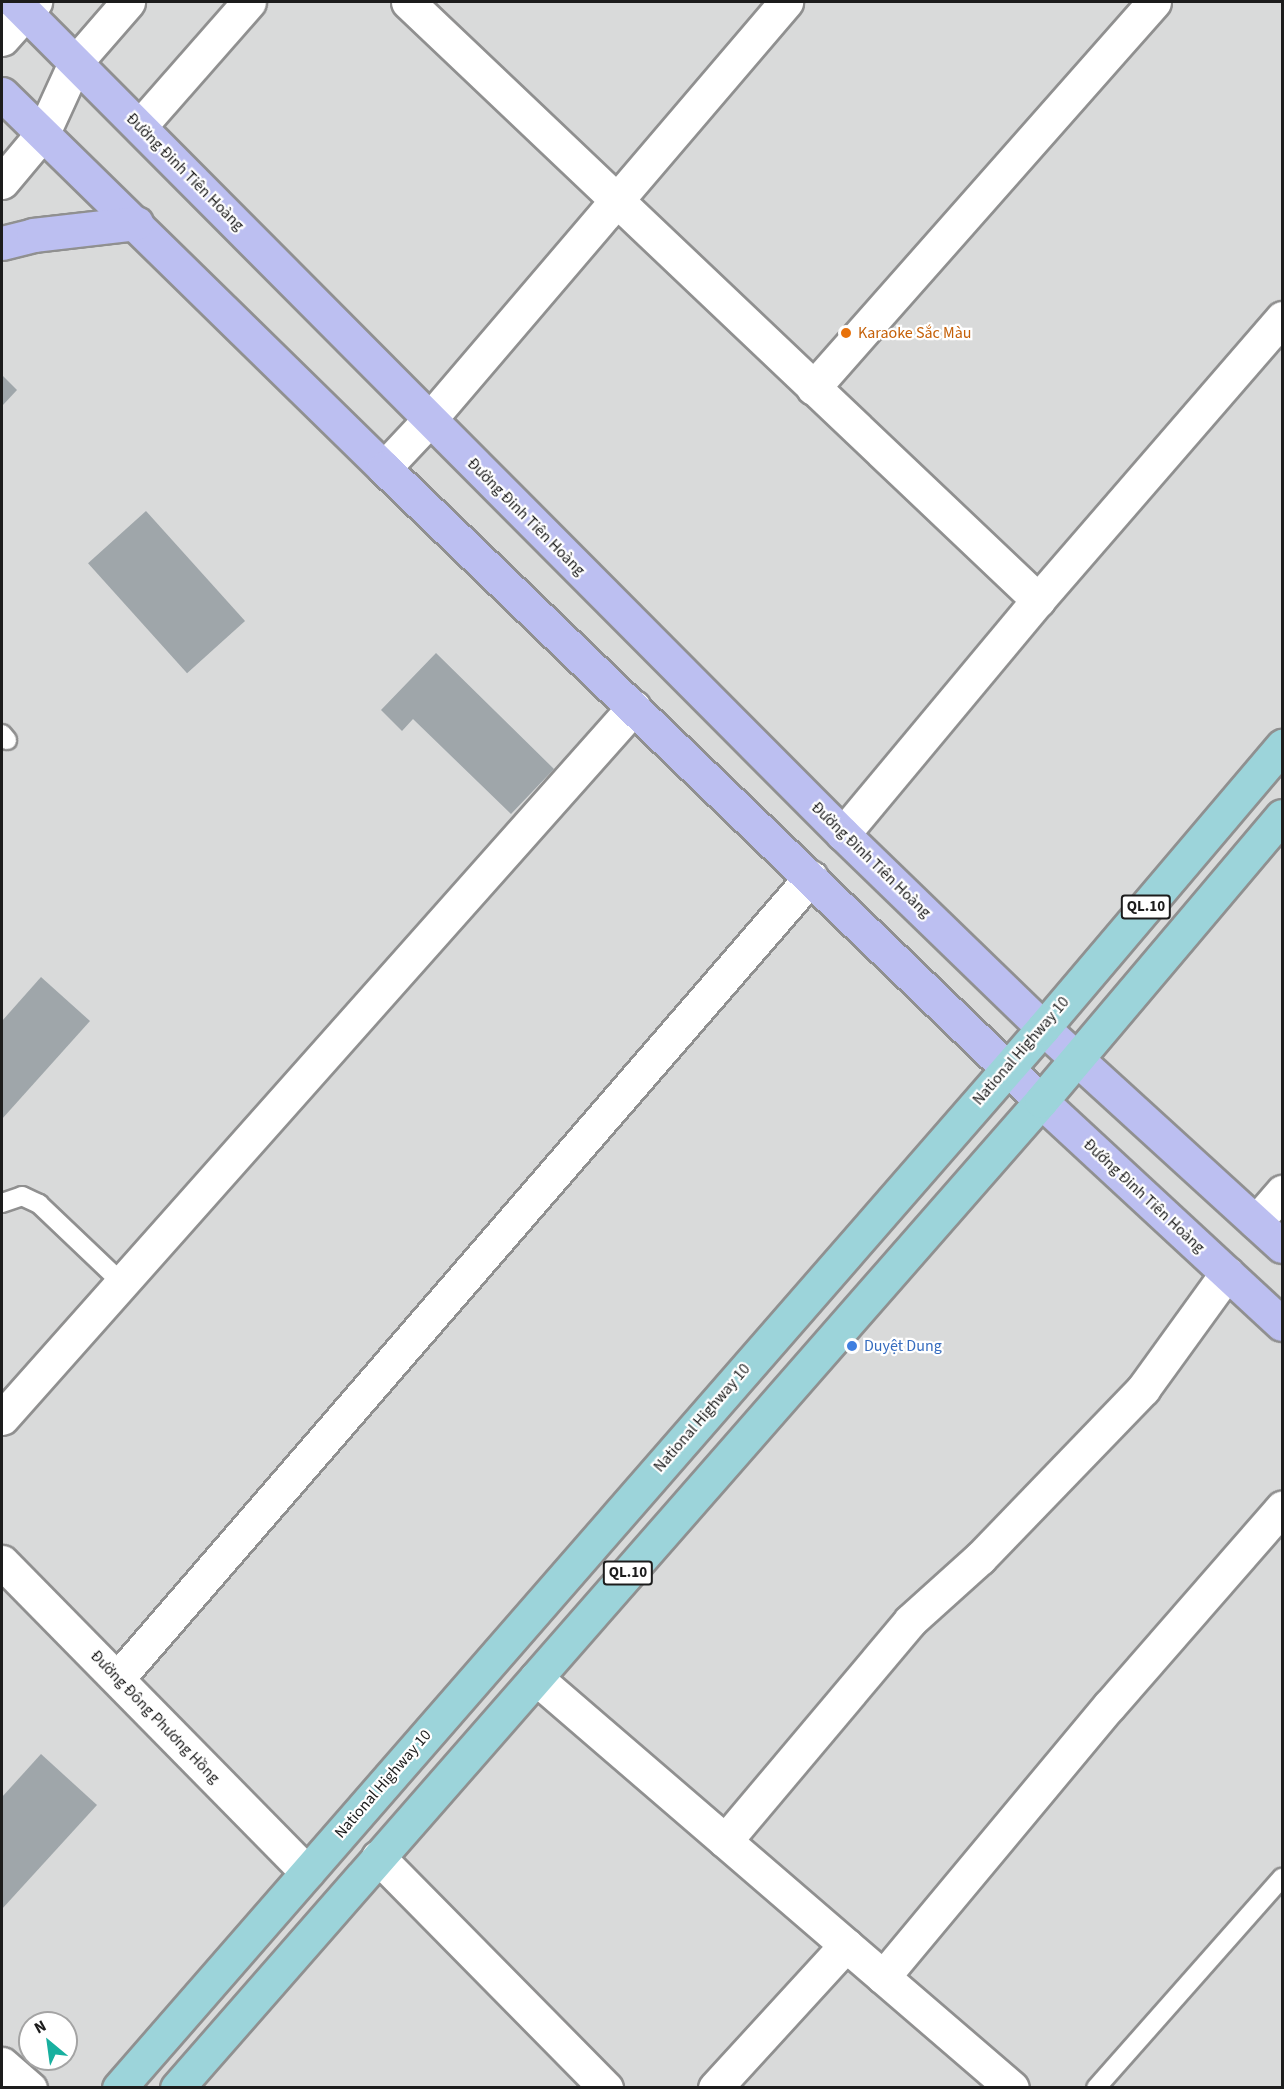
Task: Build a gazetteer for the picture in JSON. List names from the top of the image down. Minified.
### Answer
{"streets":{"highway":["QL.10","National Highway 10"],"main road":["Đường Đinh Tiên Hoàng","Đướng Đinh Tiên Hoàng"],"street":["Đường Đông Phương Hồng"]},"crossings":[["Đường Đinh Tiên Hoàng","National Highway 10"],["QL.10","Đướng Đinh Tiên Hoàng"],["National Highway 10","Đướng Đinh Tiên Hoàng"],["National Highway 10","Đường Đông Phương Hồng"]],"places":["Karaoke Sắc Màu","Duyệt Dung"],"north":"top left"}
